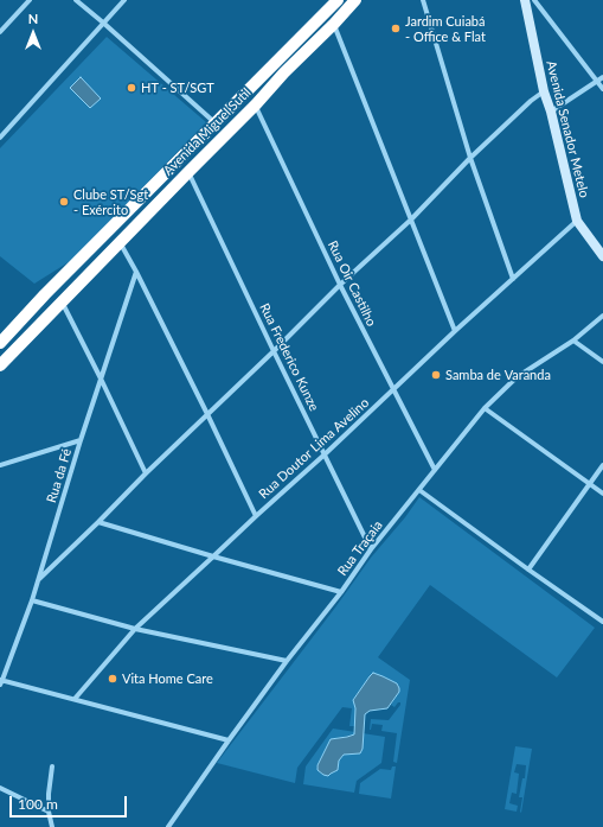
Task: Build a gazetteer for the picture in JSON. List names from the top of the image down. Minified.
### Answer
{"streets":{"highway":["Avenida Miguel Sutil"],"street":["Avenida Senador Metelo","Rua Oir Castilho","Rua Frederico Kunze","Rua Doutor Lima Avelino","Rua da Fé","Rua Traçaia"]},"crossings":[["Avenida Senador Metelo","Rua Doutor Lima Avelino"],["Avenida Miguel Sutil","Rua Oir Castilho"],["Avenida Miguel Sutil","Rua Frederico Kunze"],["Rua Oir Castilho","Rua Doutor Lima Avelino"],["Rua Oir Castilho","Rua Traçaia"],["Rua Frederico Kunze","Rua Doutor Lima Avelino"],["Rua Frederico Kunze","Rua Traçaia"]],"places":["Jardim Cuiabá - Office & Flat","HT - ST/SGT","Clube ST/Sgt - Exército","Samba de Varanda","Vita Home Care"],"scale_bar":"100 m","north":"top"}
